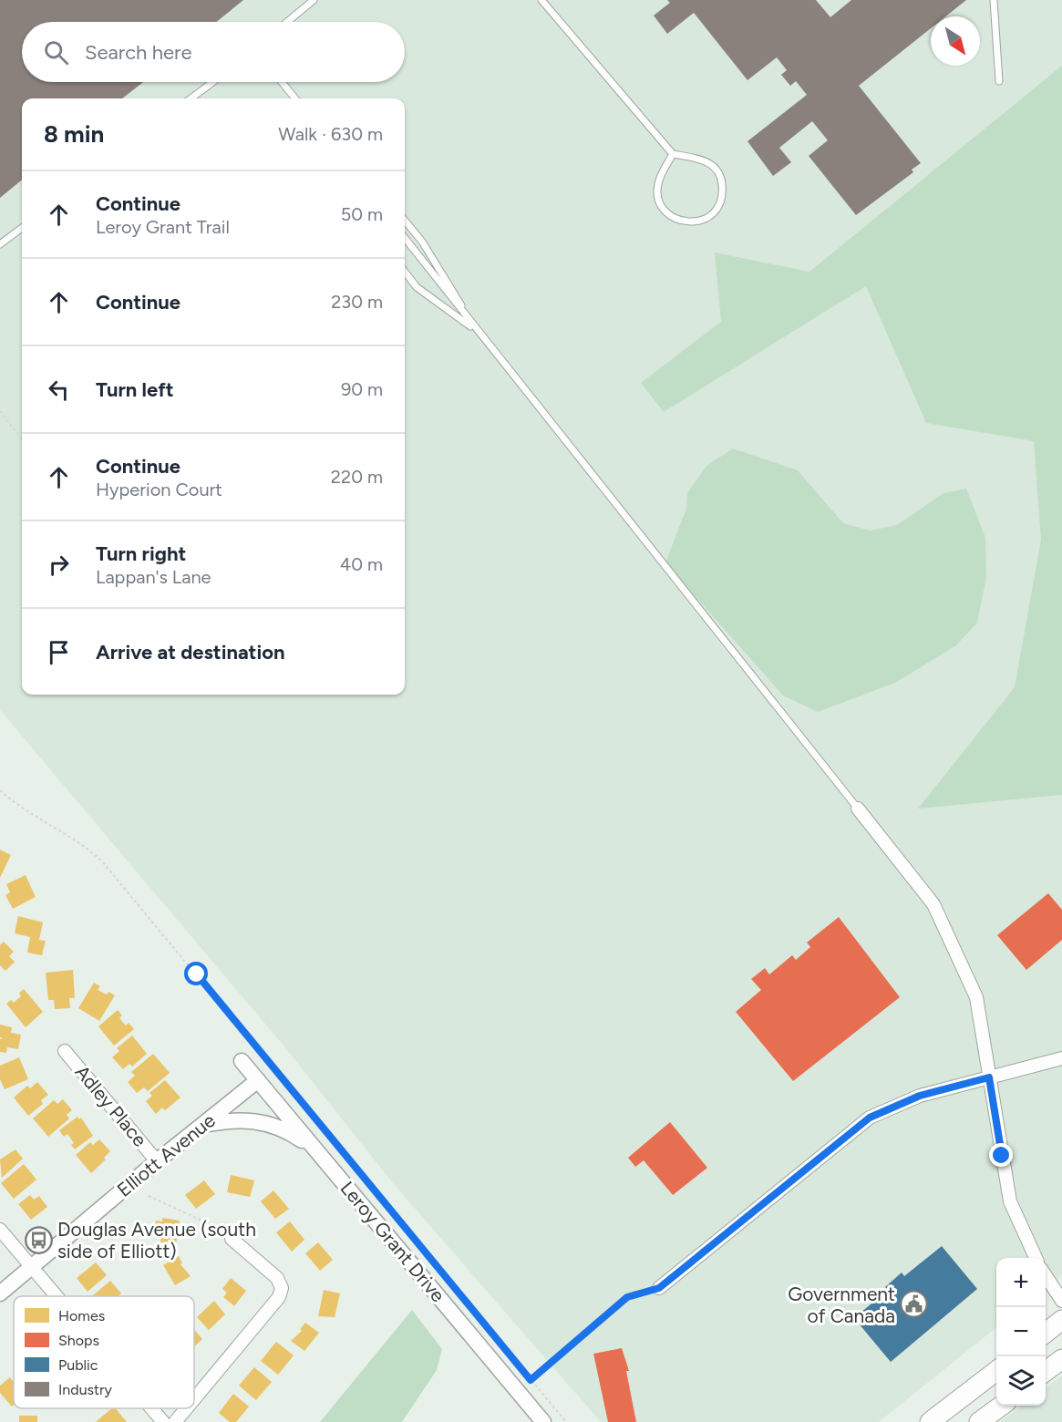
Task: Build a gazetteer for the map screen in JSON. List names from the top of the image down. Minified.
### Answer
{"streets":{"street":["Adley Place","Elliott Avenue","Leroy Grant Drive"]},"crossings":[["Adley Place","Elliott Avenue"],["Elliott Avenue","Leroy Grant Drive"]],"places":{"bus stop":["Douglas Avenue (south side of Elliott)"],"public building":["Government of Canada"]},"legend":["Homes","Shops","Public","Industry"],"north":"bottom right","page":{"search":"Search here","heading":["8 min","Walk · 630 m"],"list":[["Continue","Leroy Grant Trail","50 m"],["Continue","230 m"],["Turn left","90 m"],["Continue","Hyperion Court","220 m"],["Turn right","Lappan's Lane","40 m"],"Arrive at destination"],"map_buttons":["+","−"]}}
